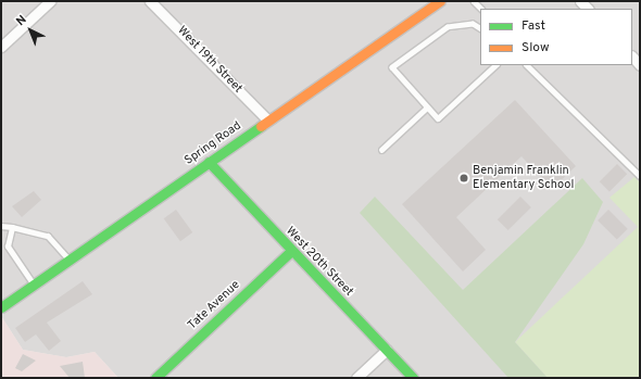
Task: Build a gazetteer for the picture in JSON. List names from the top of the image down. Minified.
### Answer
{"streets":{"street":["West 19th Street","Spring Road","West 20th Street","Tate Avenue"]},"crossings":[["West 19th Street","Spring Road"],["Spring Road","West 20th Street"],["West 20th Street","Tate Avenue"]],"places":["Benjamin Franklin Elementary School"],"legend":["Fast","Slow"],"north":"top left"}
